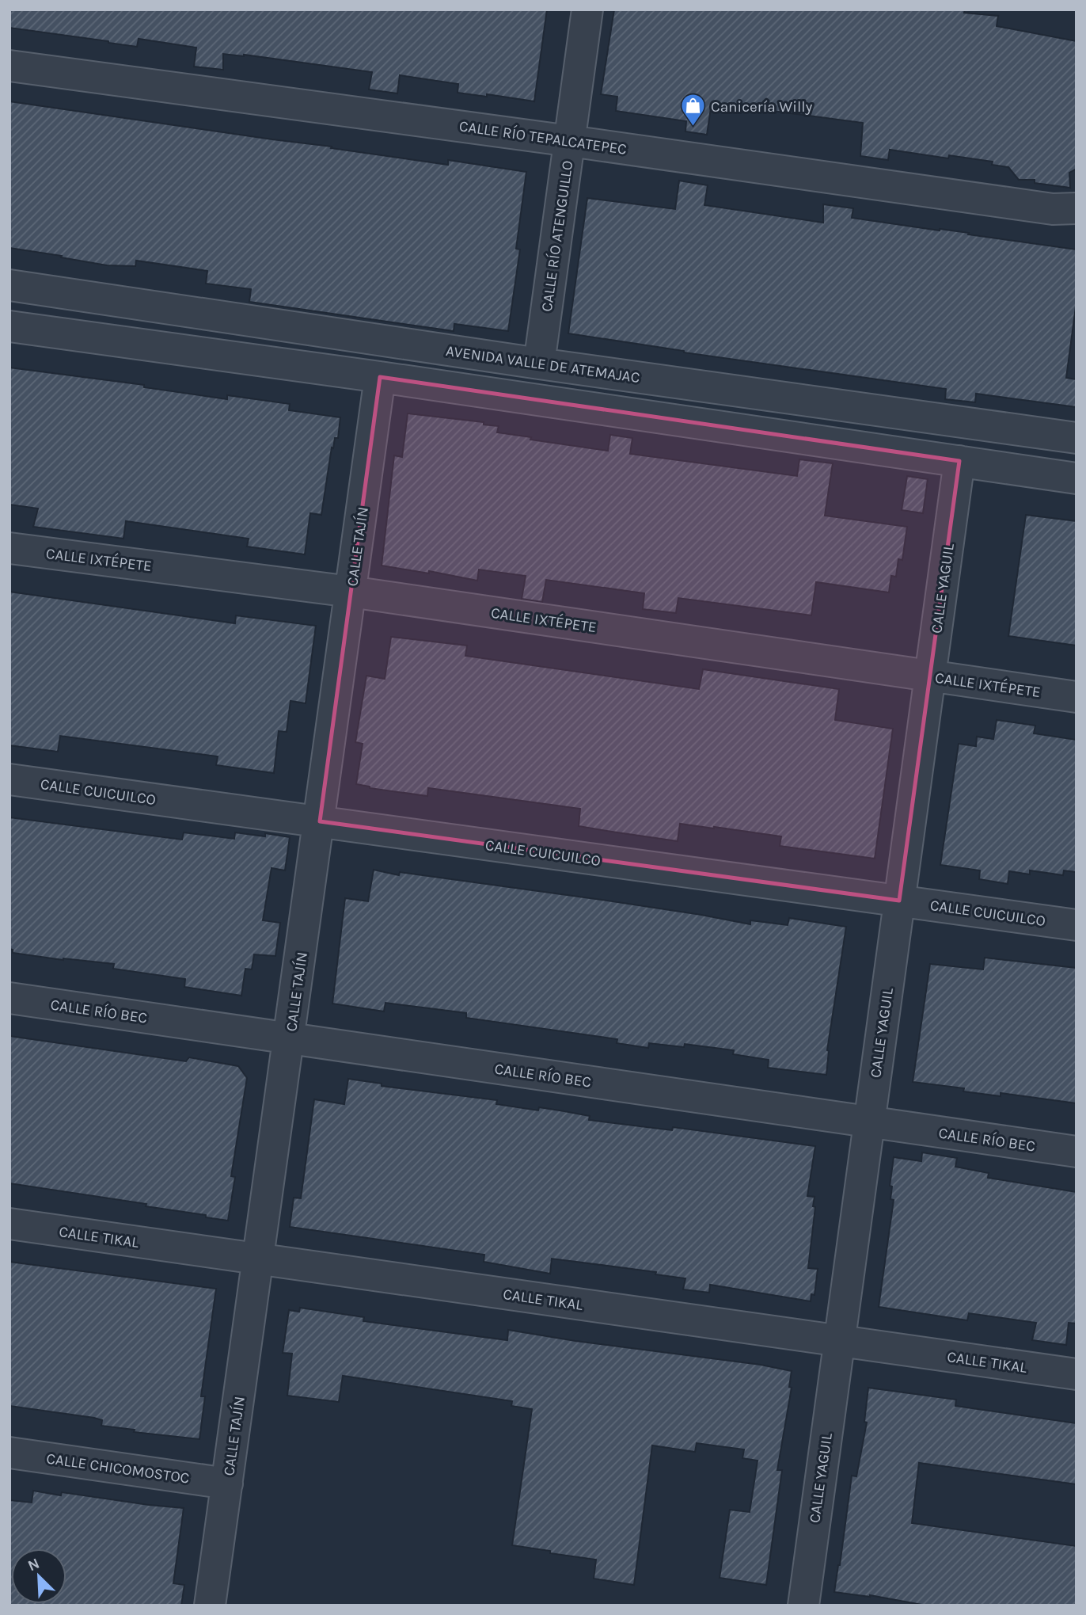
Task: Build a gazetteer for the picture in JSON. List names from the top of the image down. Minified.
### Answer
{"streets":{"street":["CALLE RÍO TEPALCATEPEC","CALLE RÍO ATENGUILLO","AVENIDA VALLE DE ATEMAJAC","CALLE TAJÍN","CALLE IXTÉPETE","CALLE YAGUIL","CALLE CUICUILCO","CALLE RÍO BEC","CALLE TIKAL","CALLE CHICOMOSTOC"]},"crossings":[["CALLE RÍO TEPALCATEPEC","CALLE RÍO ATENGUILLO"],["CALLE RÍO ATENGUILLO","AVENIDA VALLE DE ATEMAJAC"],["CALLE TAJÍN","CALLE IXTÉPETE"],["CALLE TAJÍN","CALLE CUICUILCO"],["CALLE TAJÍN","CALLE RÍO BEC"],["CALLE TAJÍN","CALLE TIKAL"],["CALLE TAJÍN","CALLE CHICOMOSTOC"],["CALLE IXTÉPETE","CALLE YAGUIL"],["CALLE YAGUIL","CALLE CUICUILCO"],["CALLE YAGUIL","CALLE RÍO BEC"],["CALLE YAGUIL","CALLE TIKAL"]],"places":{"shop":["Canicería Willy"]},"north":"top left"}
